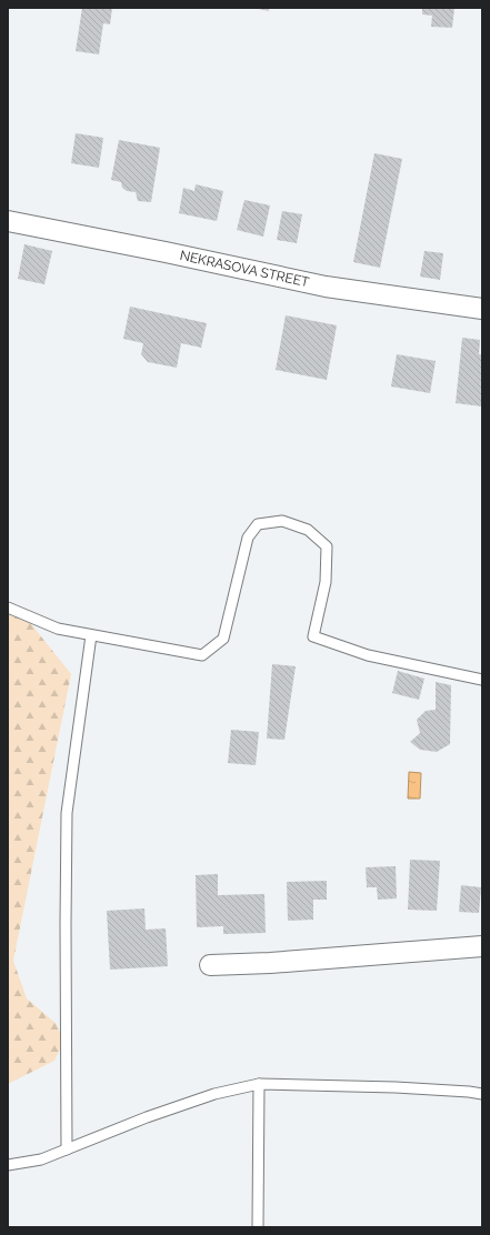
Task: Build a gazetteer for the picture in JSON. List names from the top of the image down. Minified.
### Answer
{"streets":{"street":["NEKRASOVA STREET"]}}
